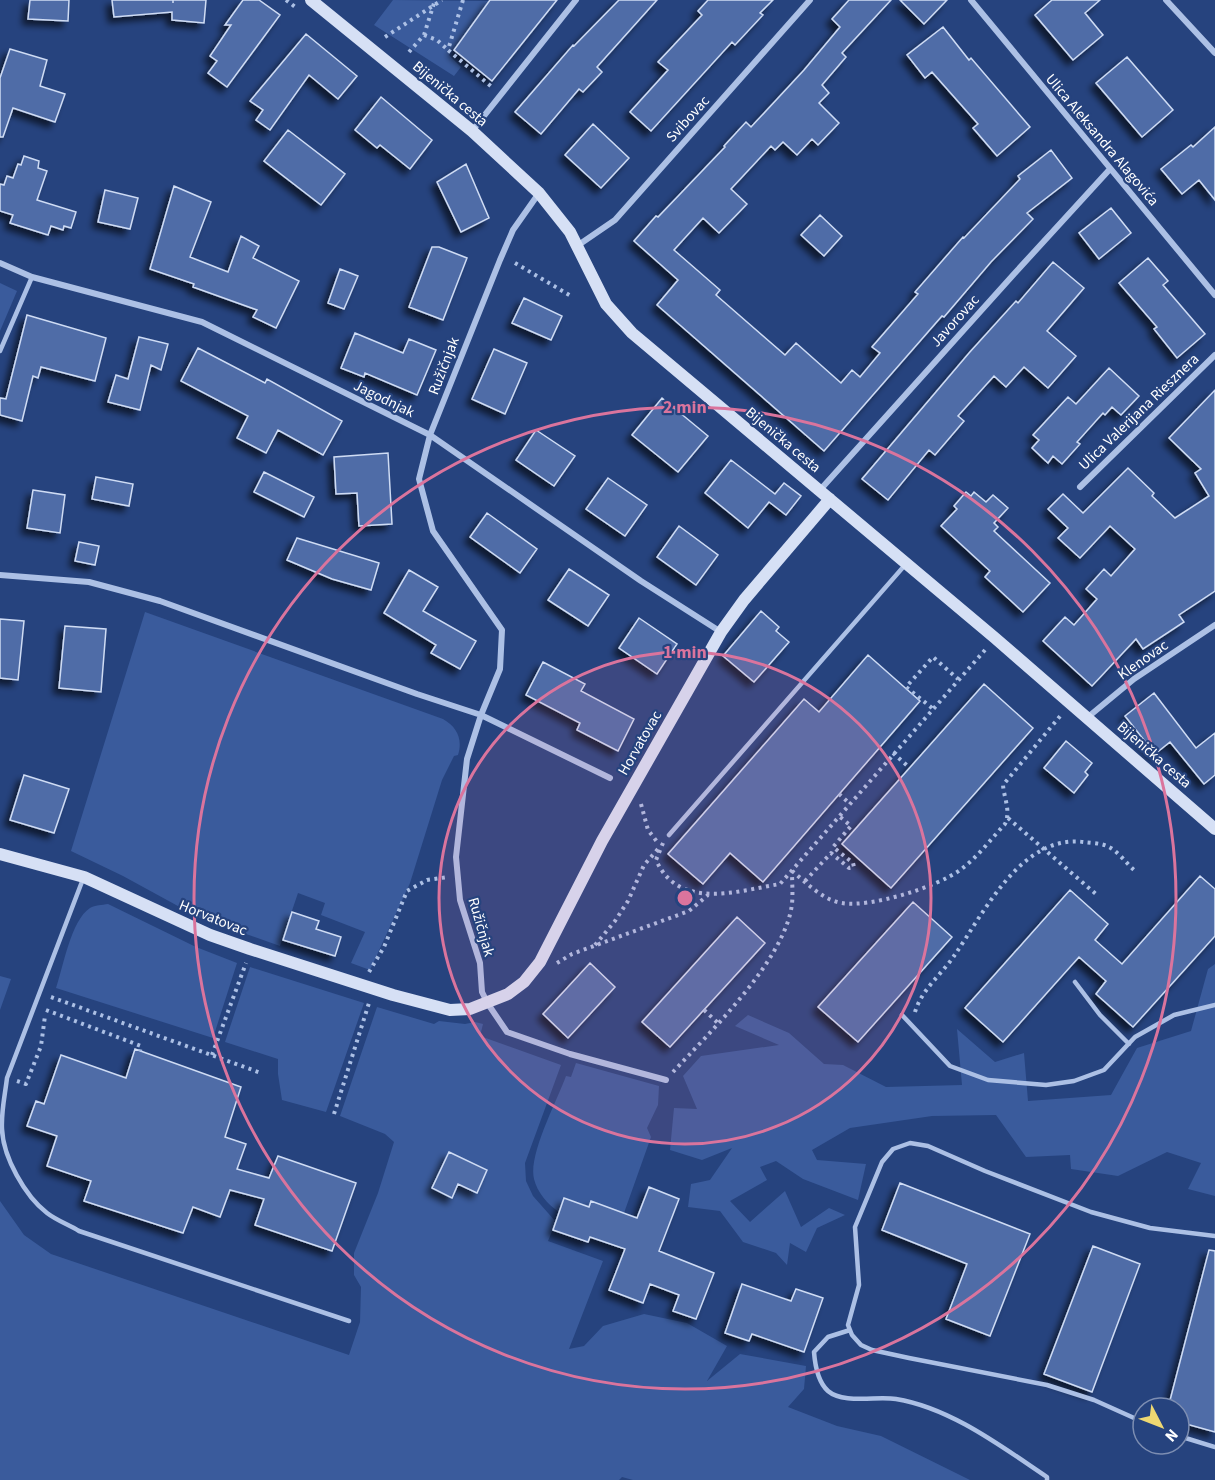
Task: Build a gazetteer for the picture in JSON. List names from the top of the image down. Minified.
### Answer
{"streets":{"main road":["Bijenička cesta","Horvatovac"],"street":["Svibovac","Ulica Aleksandra Alagovića","Javorovac","Ružičnjak","Jagodnjak","Ulica Valerijana Riesznera","Klenovac"]},"crossings":[["Bijenička cesta","Svibovac"],["Bijenička cesta","Javorovac"],["Bijenička cesta","Ružičnjak"],["Bijenička cesta","Klenovac"],["Bijenička cesta","Horvatovac"],["Ulica Aleksandra Alagovića","Javorovac"],["Javorovac","Horvatovac"],["Ružičnjak","Jagodnjak"],["Ružičnjak","Horvatovac"],["Jagodnjak","Horvatovac"]],"north":"bottom right","rings":["2 min","1 min"]}
